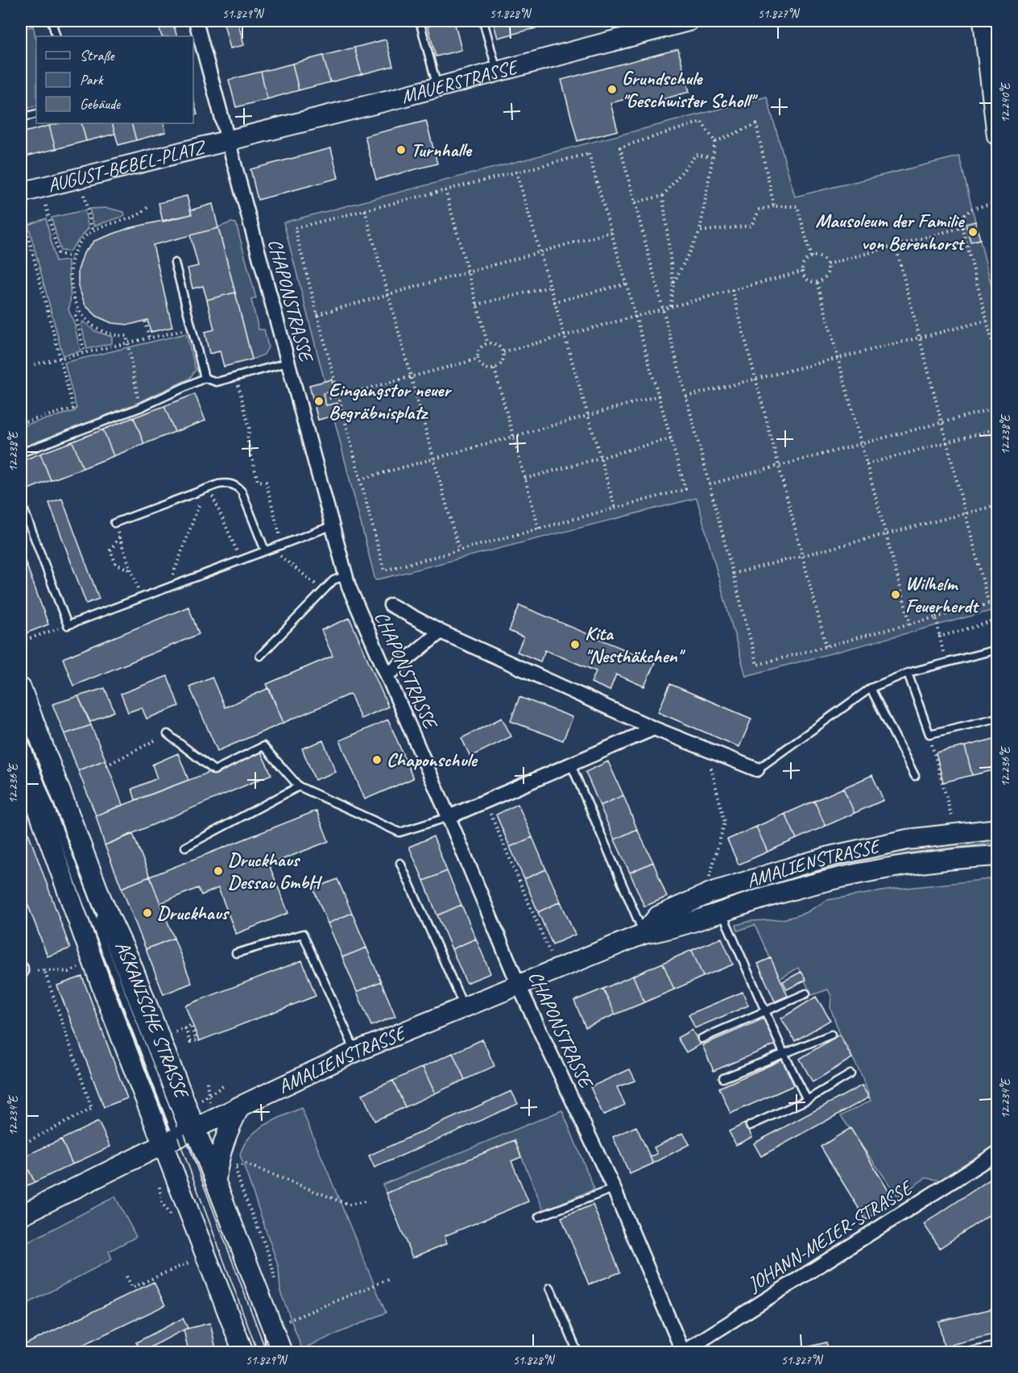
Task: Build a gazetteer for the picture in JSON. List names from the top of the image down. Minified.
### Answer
{"streets":{"main road":["MAUERSTRASSE","AUGUST-BEBEL-PLATZ","AMALIENSTRASSE","ASKANISCHE STRASSE"],"street":["CHAPONSTRASSE","JOHANN-MEIER-STRASSE"]},"crossings":[["MAUERSTRASSE","AUGUST-BEBEL-PLATZ"],["MAUERSTRASSE","CHAPONSTRASSE"],["AUGUST-BEBEL-PLATZ","CHAPONSTRASSE"],["CHAPONSTRASSE","AMALIENSTRASSE"],["CHAPONSTRASSE","JOHANN-MEIER-STRASSE"],["AMALIENSTRASSE","ASKANISCHE STRASSE"]],"places":["Grundschule \"Geschwister Scholl\"","Turnhalle","Mausoleum der Familie von Berenhorst","Eingangstor neuer Begräbnisplatz","Wilhelm Feuerherdt","Kita \"Nesthäkchen\"","Chaponschule","Druckhaus Dessau GmbH","Druckhaus"],"legend":["Straße","Park","Gebäude"],"coordinates":["51.829°N","51.828°N","51.827°N","12.240°E","12.238°E","12.236°E","12.234°E"]}
